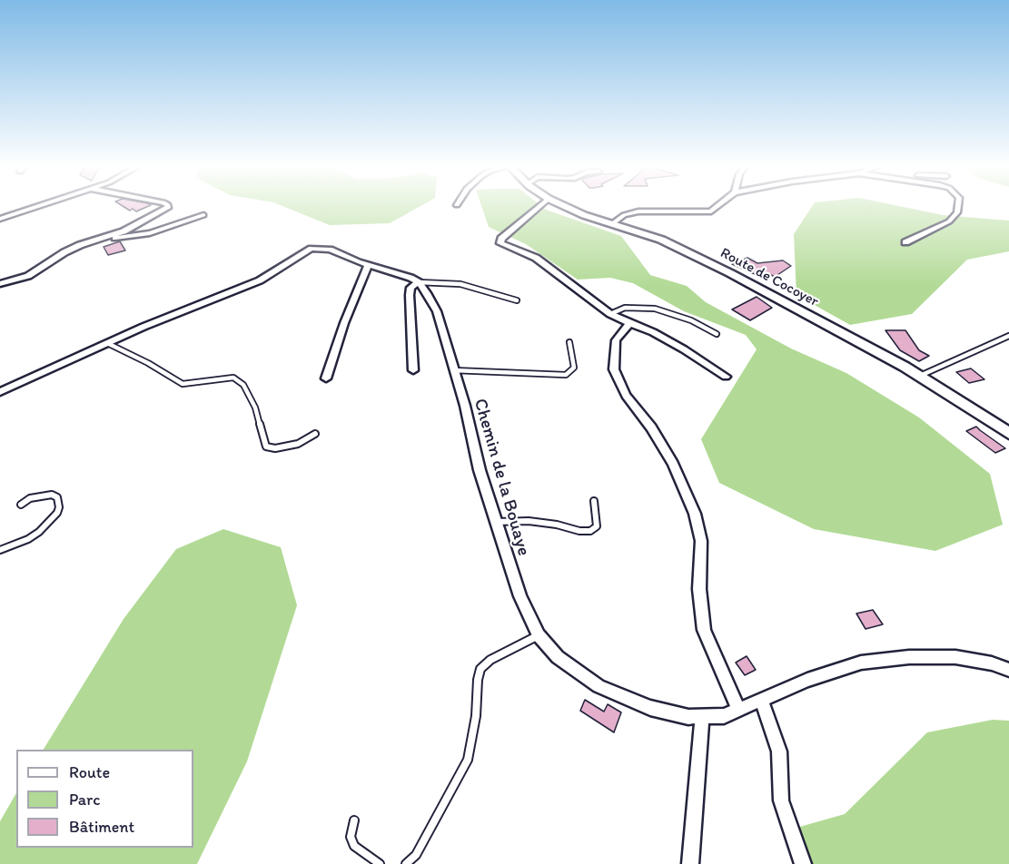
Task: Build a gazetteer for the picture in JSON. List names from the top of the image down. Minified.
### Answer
{"streets":{"main road":["Route de Cocoyer"],"street":["Chemin de la Bouaye"]},"legend":["Route","Parc","Bâtiment"]}
